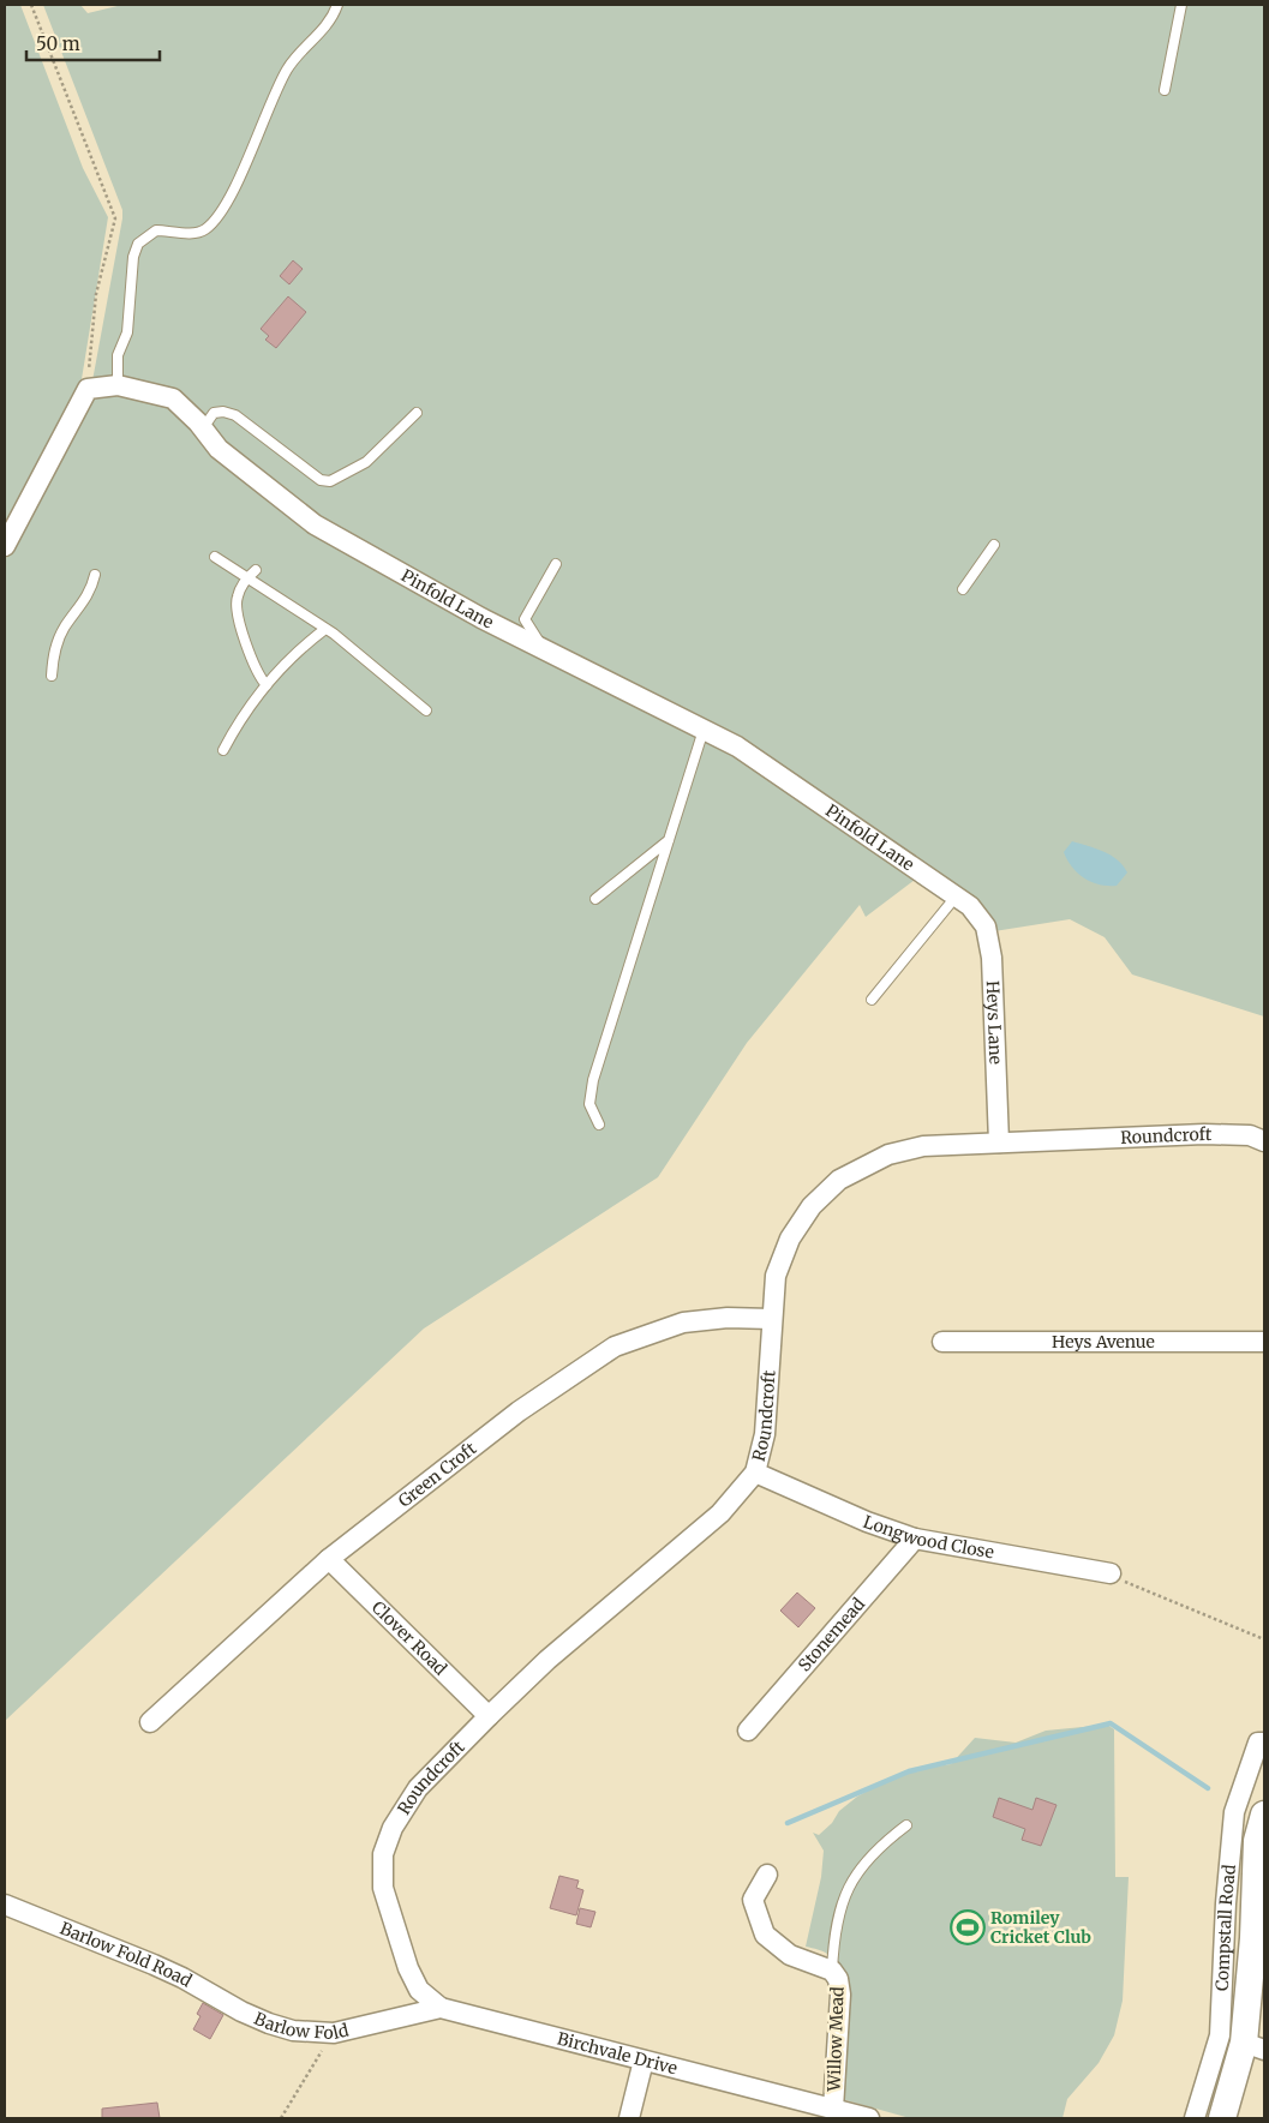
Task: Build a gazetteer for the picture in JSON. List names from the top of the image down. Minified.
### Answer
{"streets":{"main road":["Compstall Road"],"street":["Pinfold Lane","Heys Lane","Roundcroft","Heys Avenue","Green Croft","Longwood Close","Stonemead","Clover Road","Barlow Fold Road","Barlow Fold","Willow Mead","Birchvale Drive"]},"crossings":[["Pinfold Lane","Heys Lane"],["Heys Lane","Roundcroft"],["Roundcroft","Green Croft"],["Roundcroft","Longwood Close"],["Roundcroft","Clover Road"],["Roundcroft","Birchvale Drive"],["Green Croft","Clover Road"],["Longwood Close","Stonemead"],["Barlow Fold Road","Barlow Fold"],["Barlow Fold","Birchvale Drive"],["Willow Mead","Birchvale Drive"]],"places":{"sports":["Romiley Cricket Club"]},"scale_bar":"50 m"}
